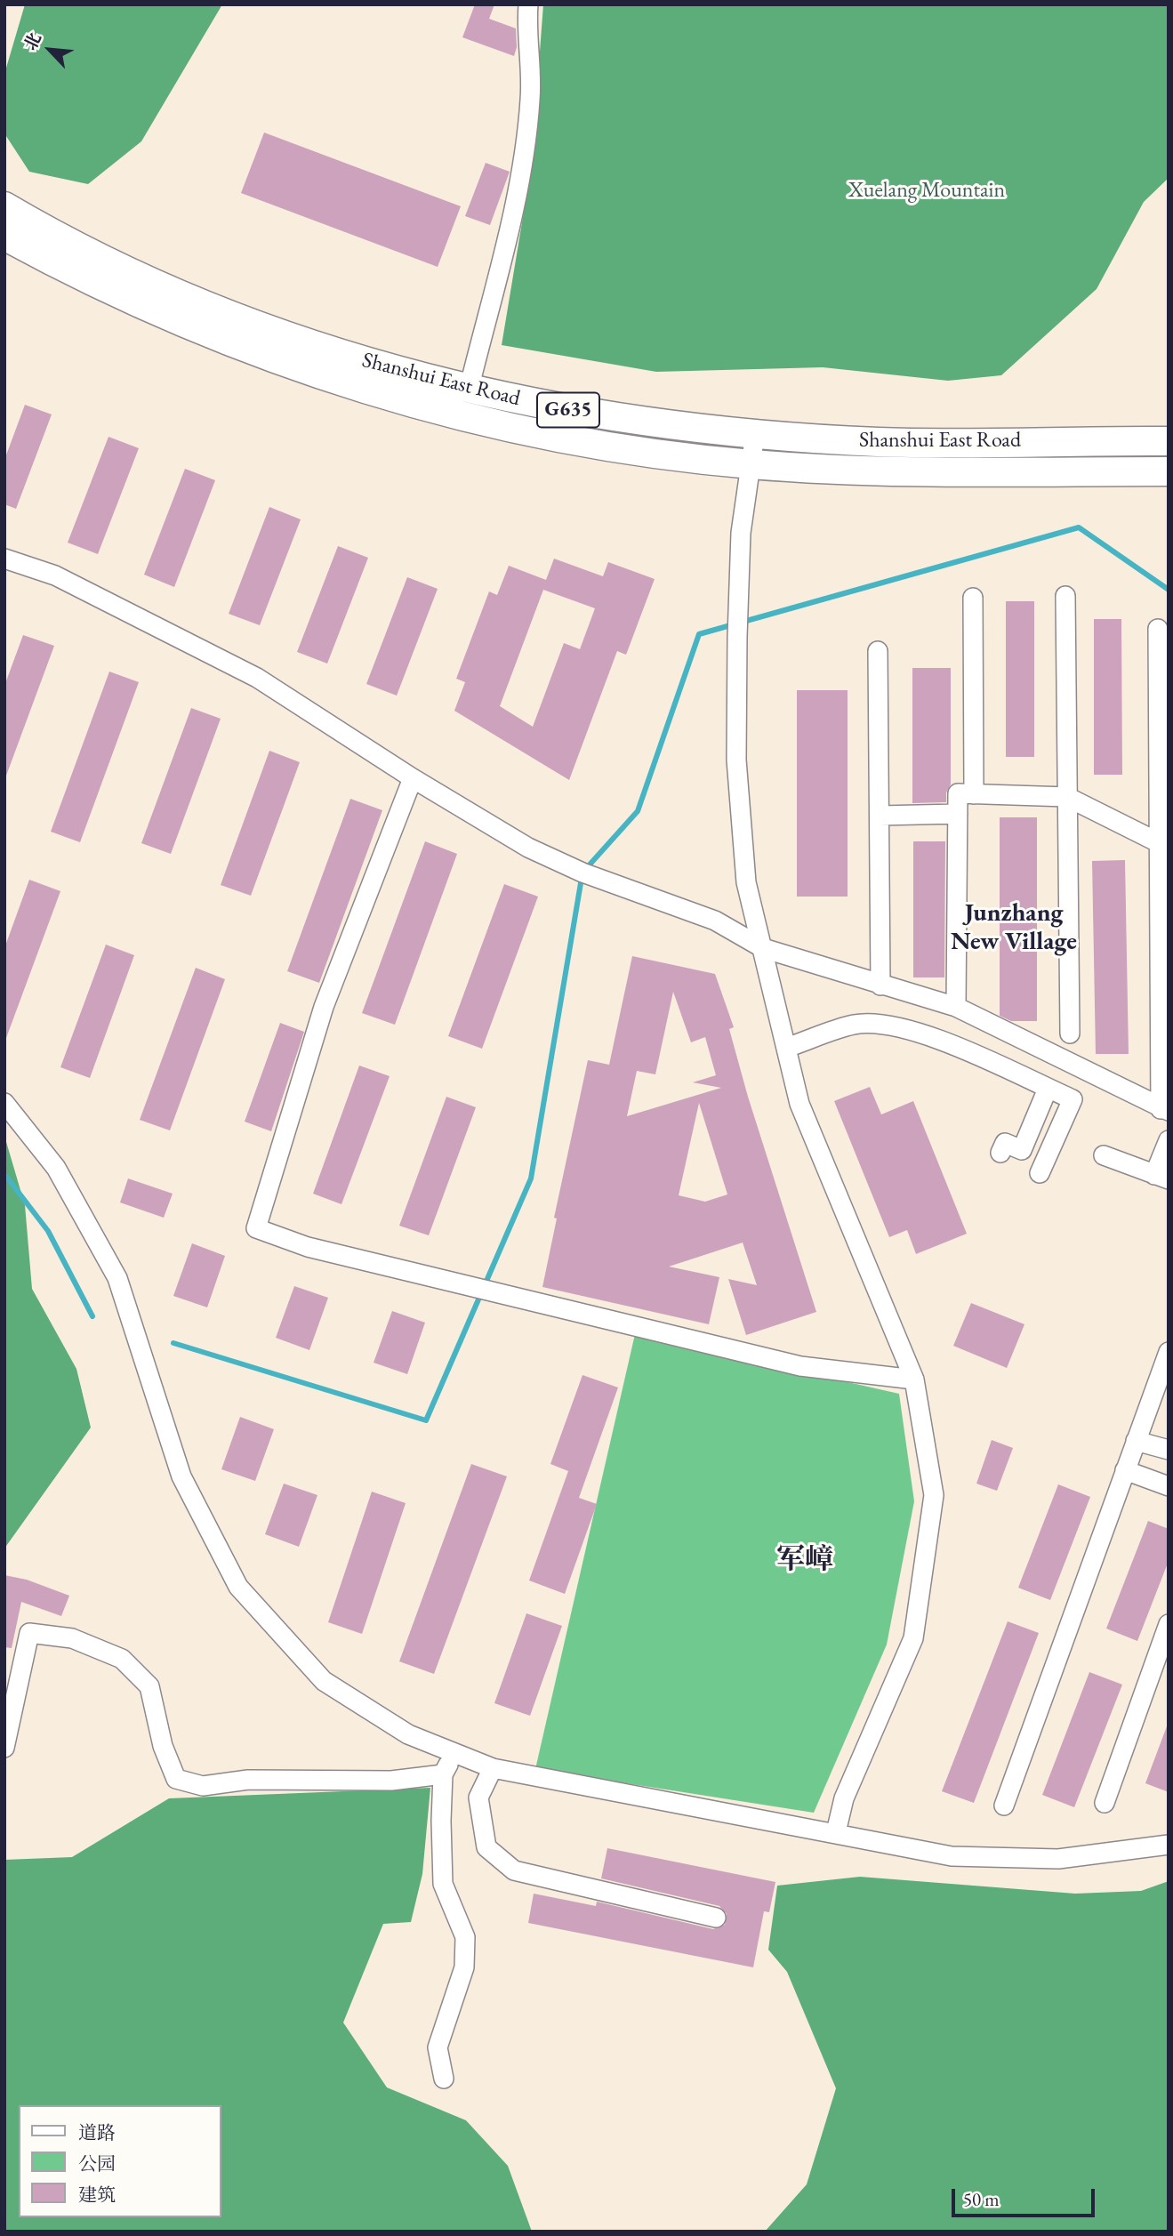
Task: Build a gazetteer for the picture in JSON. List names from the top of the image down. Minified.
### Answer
{"streets":{"highway":["Shanshui East Road","G635"]},"districts":["Junzhang New Village","军嶂"],"parks":["Xuelang Mountain"],"legend":["道路","公园","建筑"],"scale_bar":"50 m","north":"top left"}
